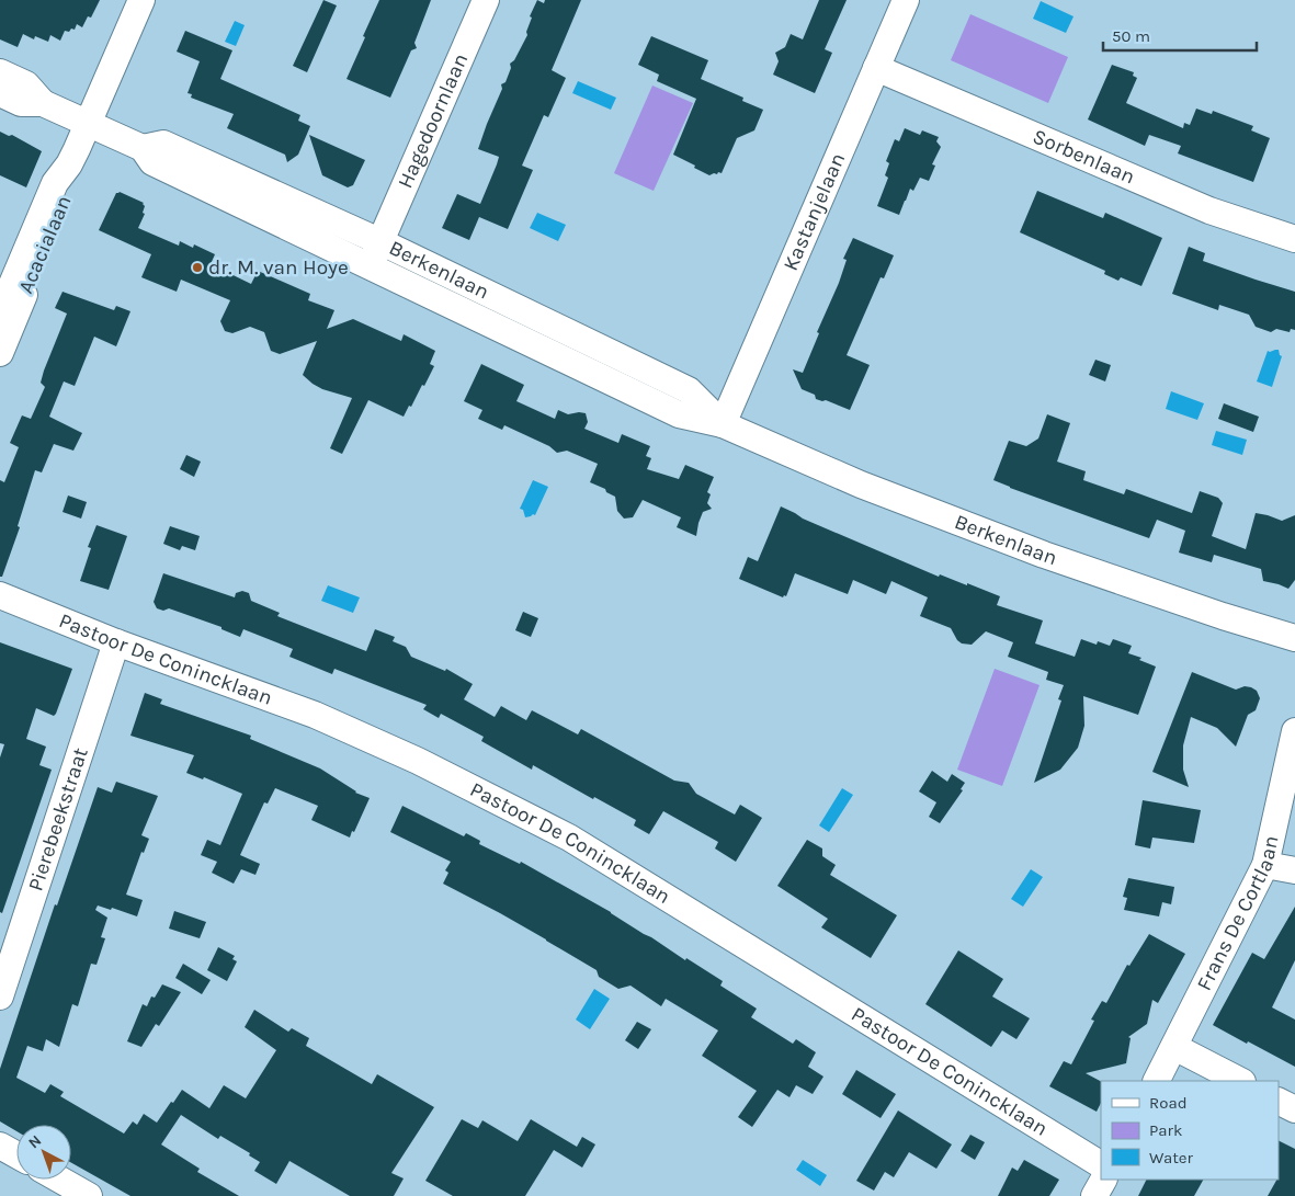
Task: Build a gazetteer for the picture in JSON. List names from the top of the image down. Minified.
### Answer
{"streets":{"street":["Hagedoornlaan","Sorbenlaan","Kastanjelaan","Acacialaan","Berkenlaan","Pastoor De Conincklaan","Pierebeekstraat","Frans De Cortlaan"]},"crossings":[["Hagedoornlaan","Berkenlaan"],["Sorbenlaan","Kastanjelaan"],["Kastanjelaan","Berkenlaan"],["Acacialaan","Berkenlaan"],["Pastoor De Conincklaan","Pierebeekstraat"]],"places":["dr. M. van Hoye"],"legend":["Road","Park","Water"],"scale_bar":"50 m","north":"top left"}
